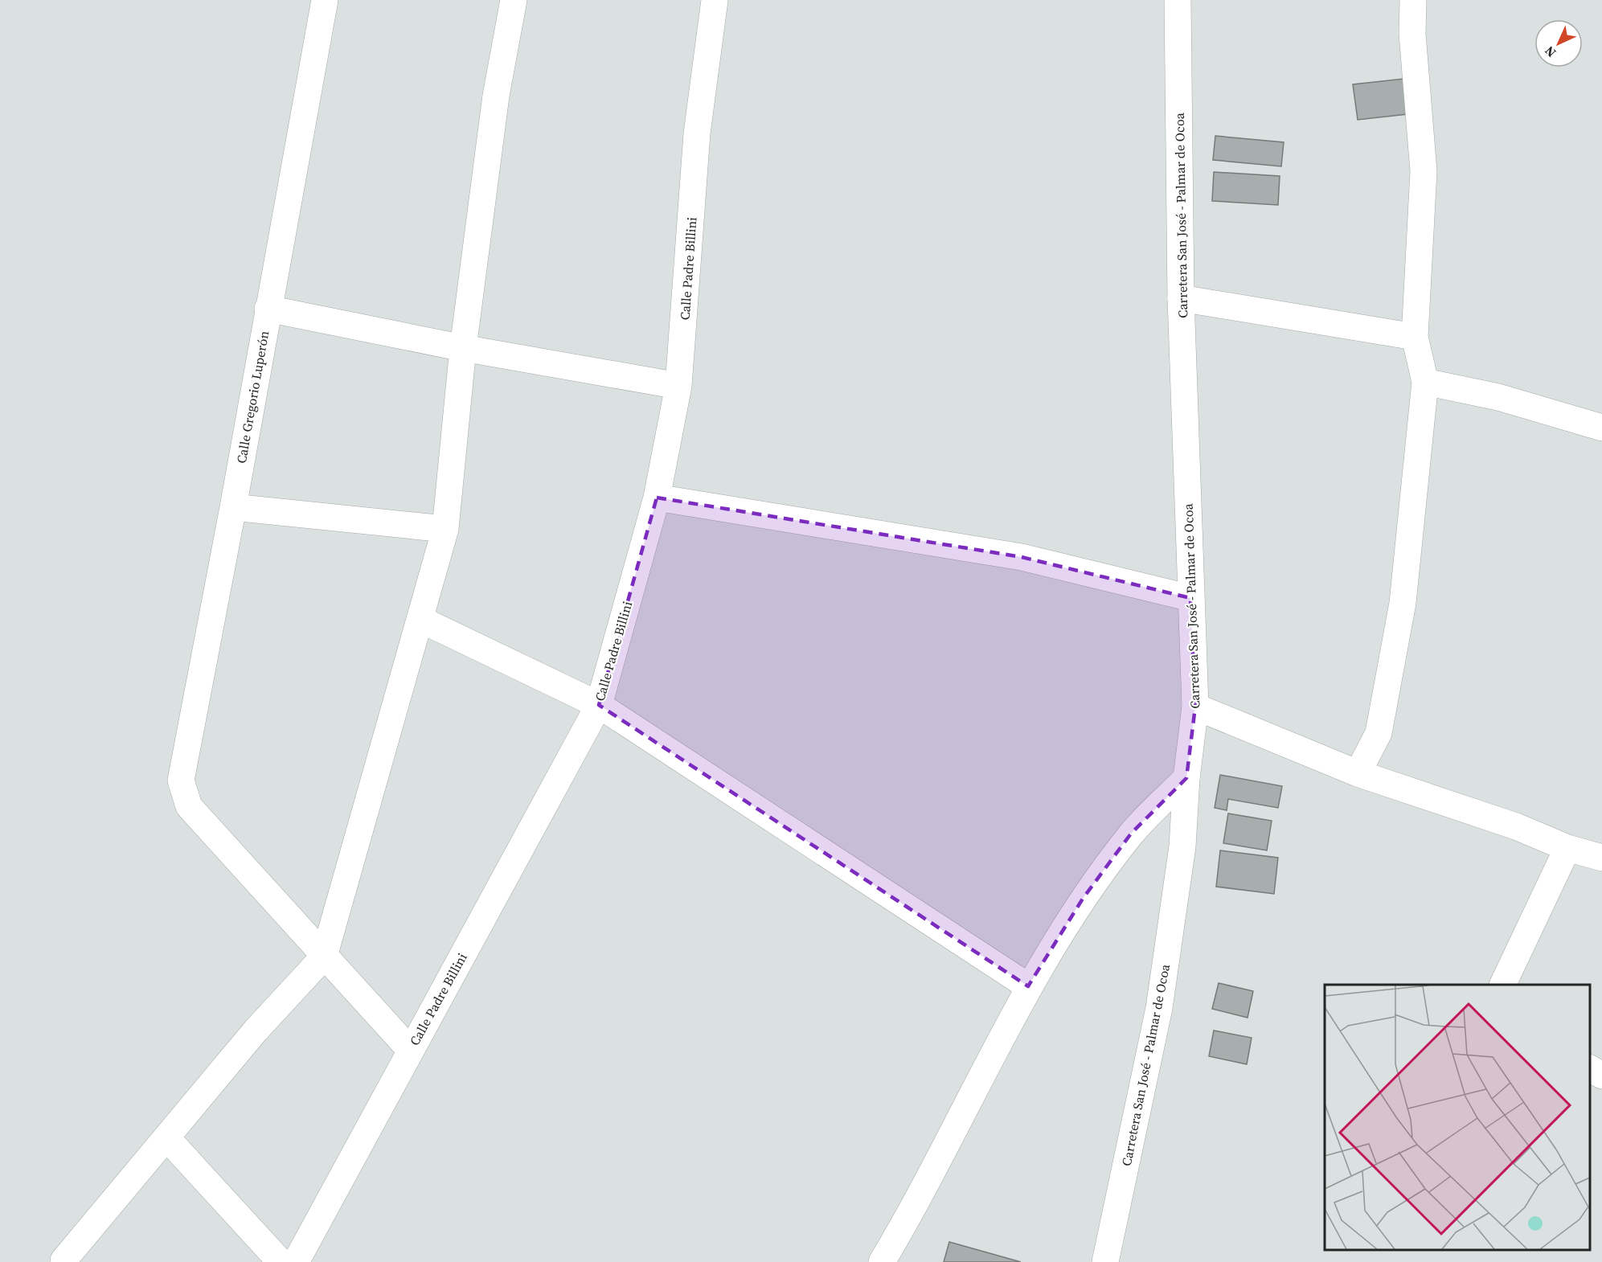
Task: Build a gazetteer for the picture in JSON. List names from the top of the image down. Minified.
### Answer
{"streets":{"street":["Carretera San José - Palmar de Ocoa","Calle Padre Billini","Calle Gregorio Luperón"]},"north":"bottom left"}
